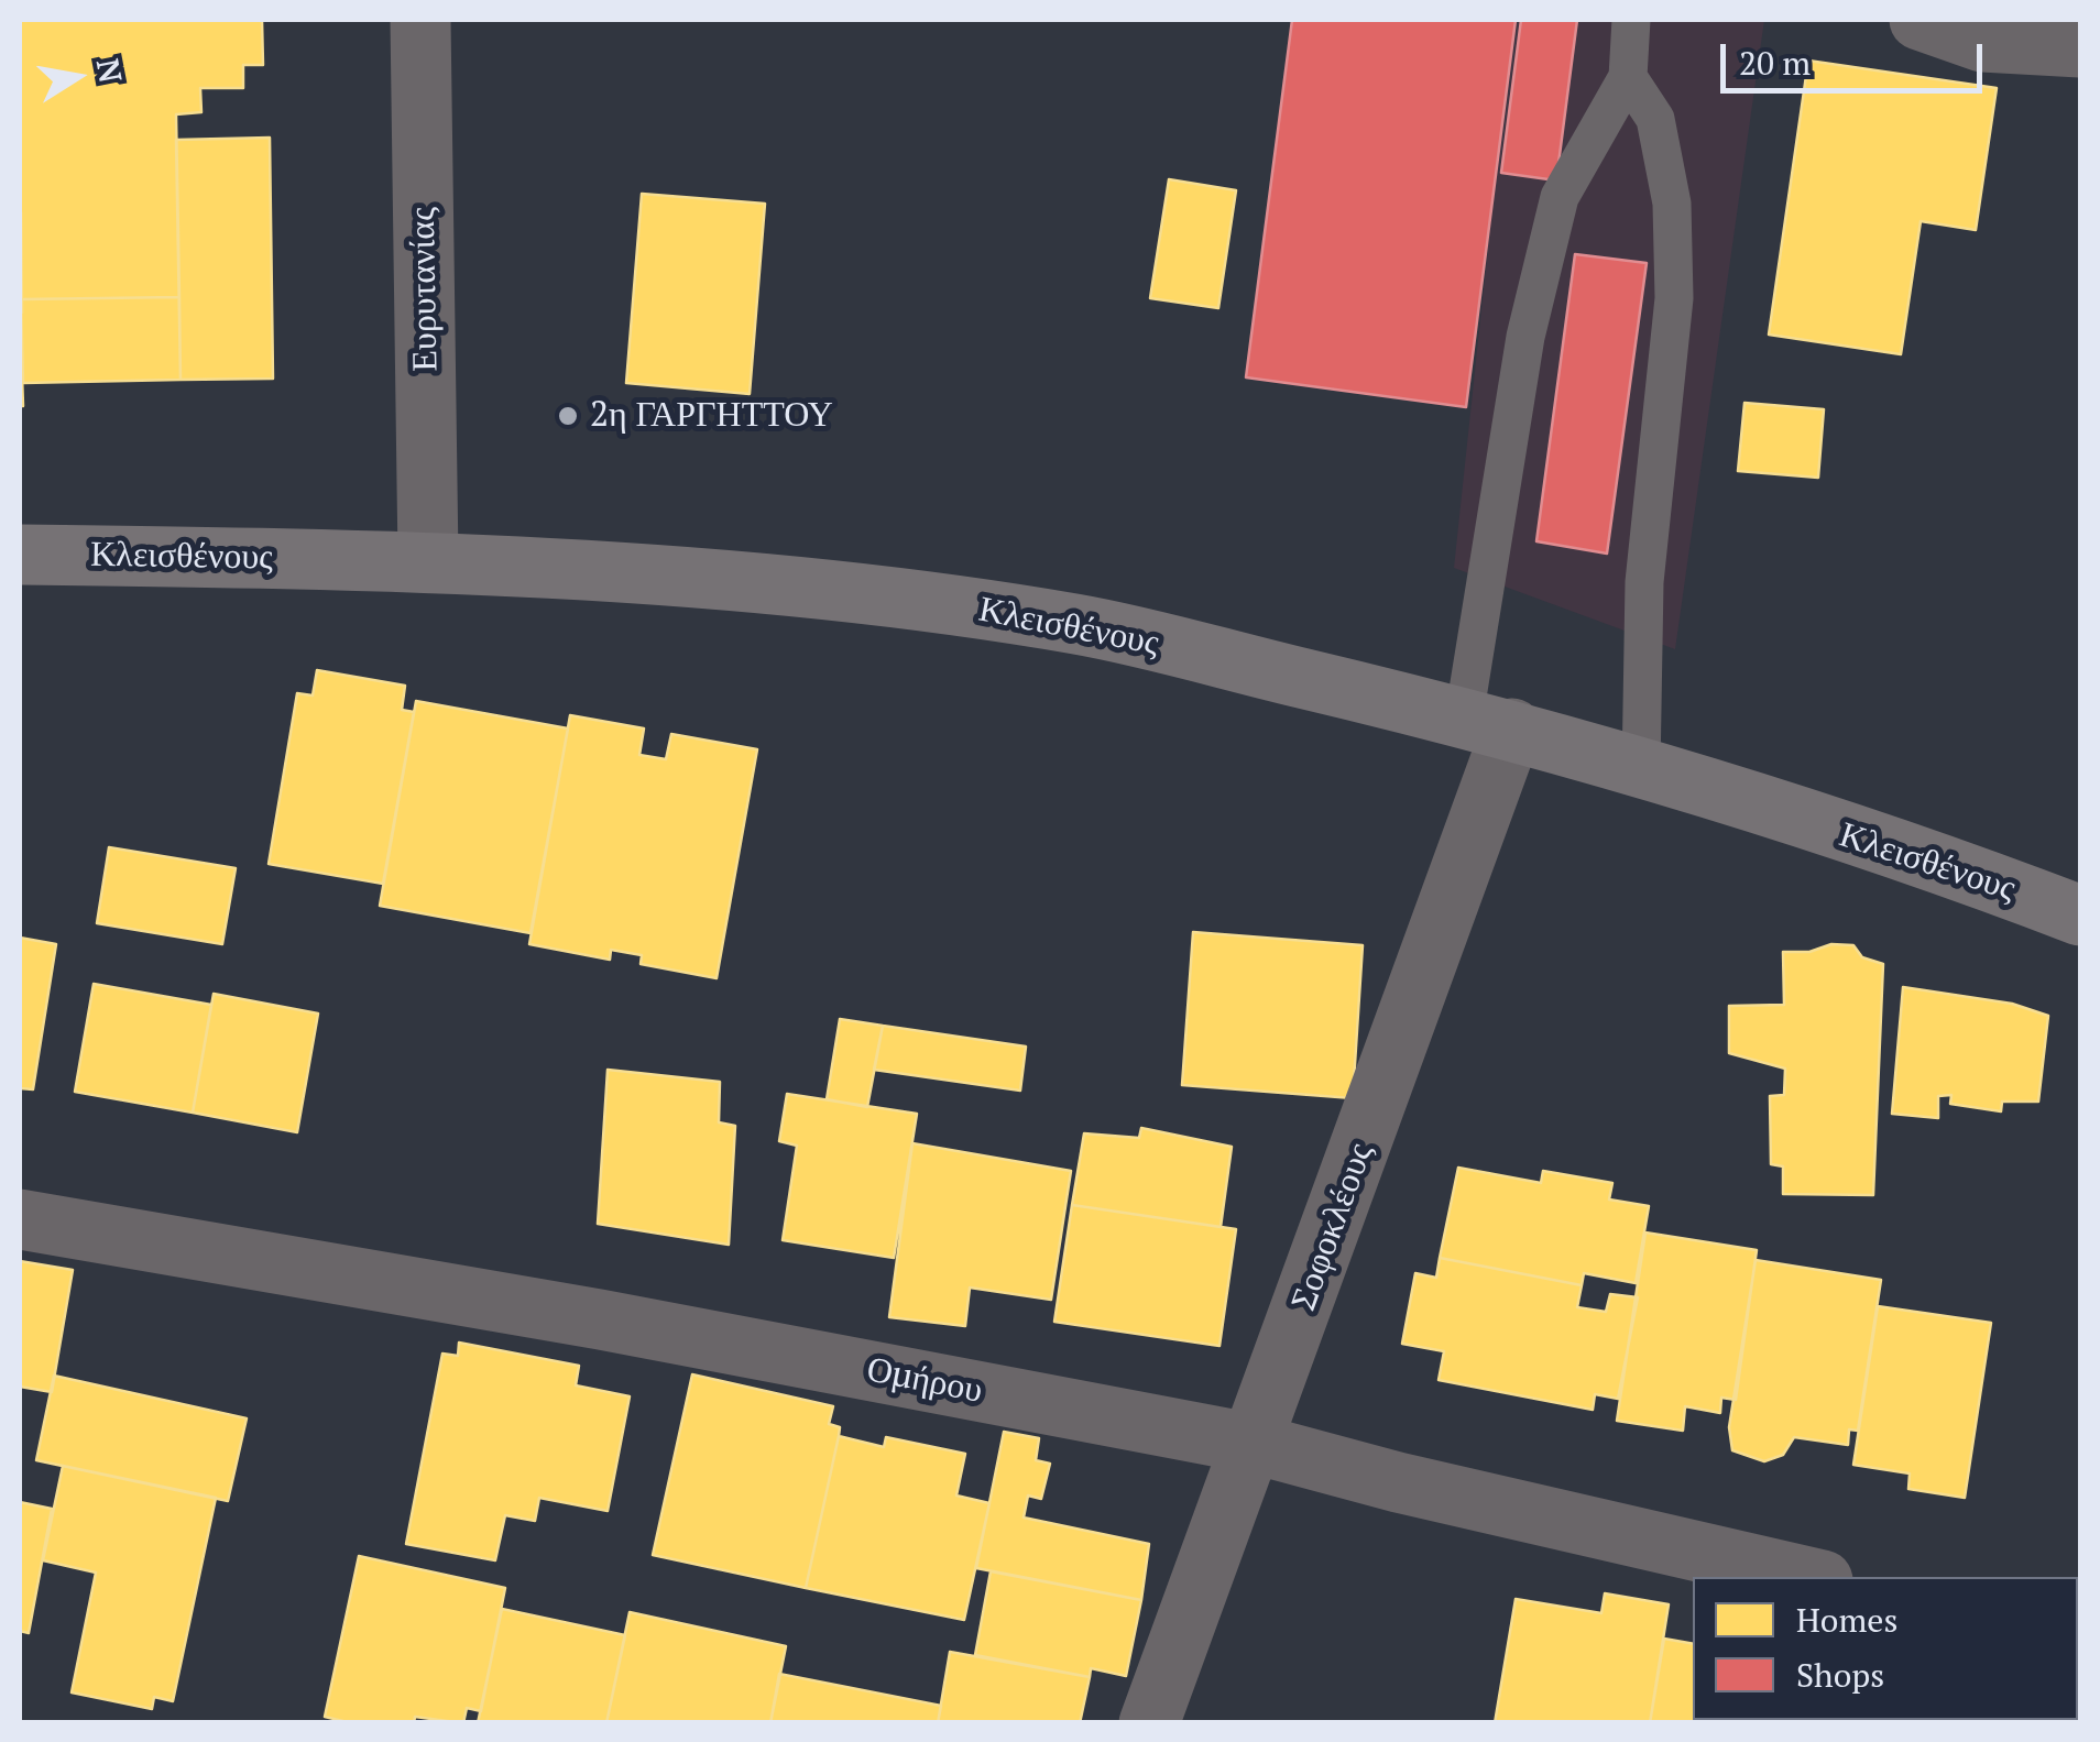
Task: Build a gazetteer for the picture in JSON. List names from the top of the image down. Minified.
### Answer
{"streets":{"main road":["Κλεισθένους"],"street":["Ευρυτανίας","Σοφοκλέους","Ομήρου"]},"crossings":[["Ευρυτανίας","Κλεισθένους"],["Κλεισθένους","Σοφοκλέους"],["Σοφοκλέους","Ομήρου"]],"places":["2η ΓΑΡΓΗΤΤΟΥ"],"legend":["Homes","Shops"],"scale_bar":"20 m","north":"right"}
